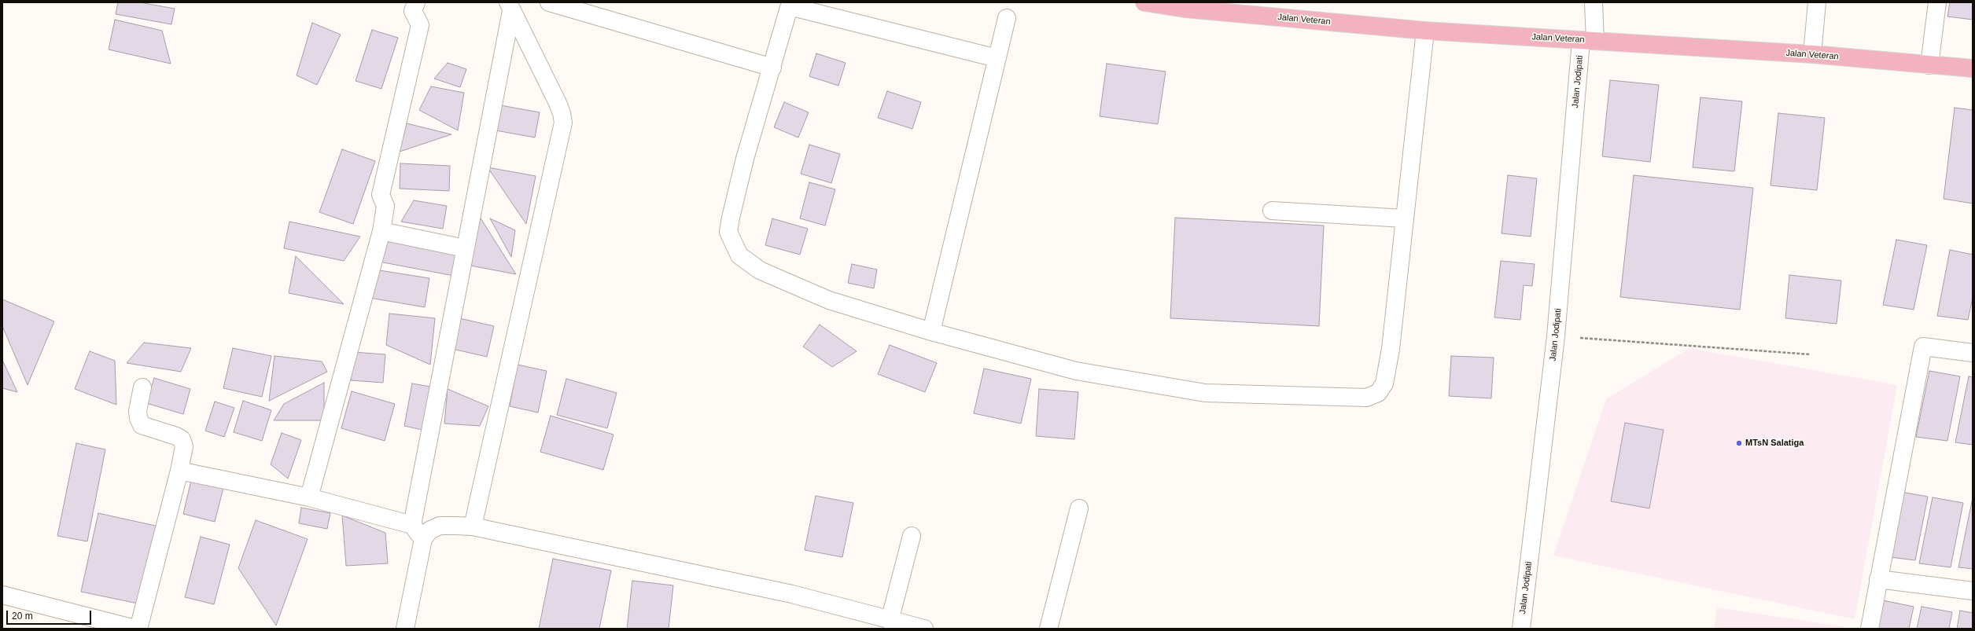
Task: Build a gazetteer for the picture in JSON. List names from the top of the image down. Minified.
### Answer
{"streets":{"main road":["Jalan Veteran"],"street":["Jalan Jodipati"]},"crossings":[["Jalan Veteran","Jalan Jodipati"]],"places":["MTsN Salatiga"],"scale_bar":"20 m"}
